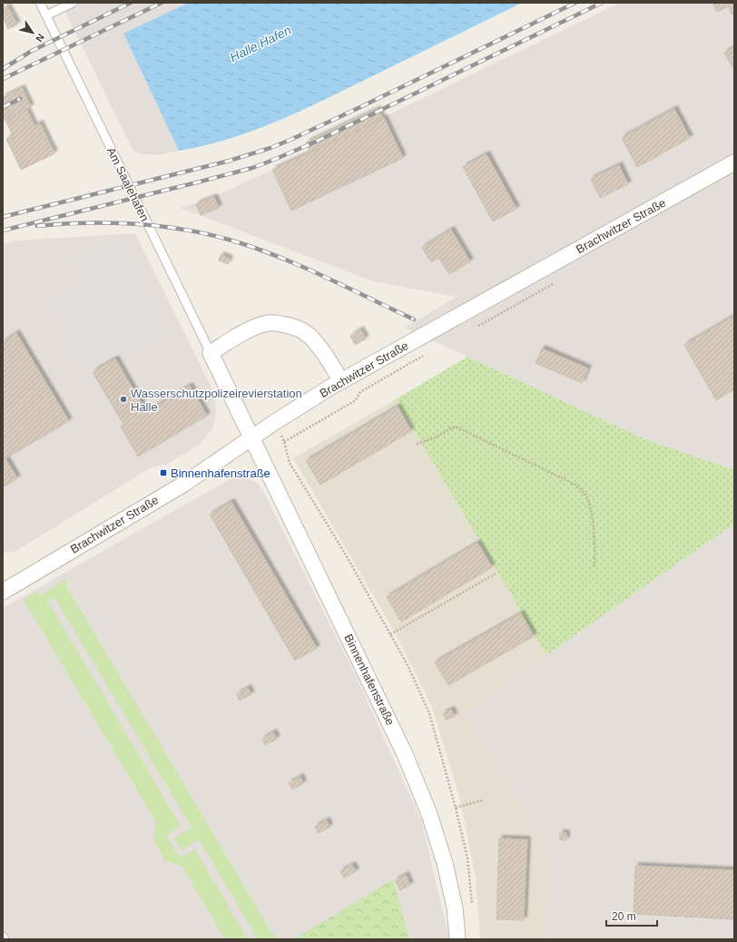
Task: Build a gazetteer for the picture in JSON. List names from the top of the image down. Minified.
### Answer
{"streets":{"street":["Brachwitzer Straße","Binnenhafenstraße"],"lane":["Am Saalehafen"]},"crossings":[["Am Saalehafen","Binnenhafenstraße"],["Brachwitzer Straße","Binnenhafenstraße"]],"water":["Halle Hafen"],"places":{"other":["Wasserschutzpolizeirevierstation Halle"],"transit":["Binnenhafenstraße"]},"scale_bar":"20 m","north":"bottom right"}
